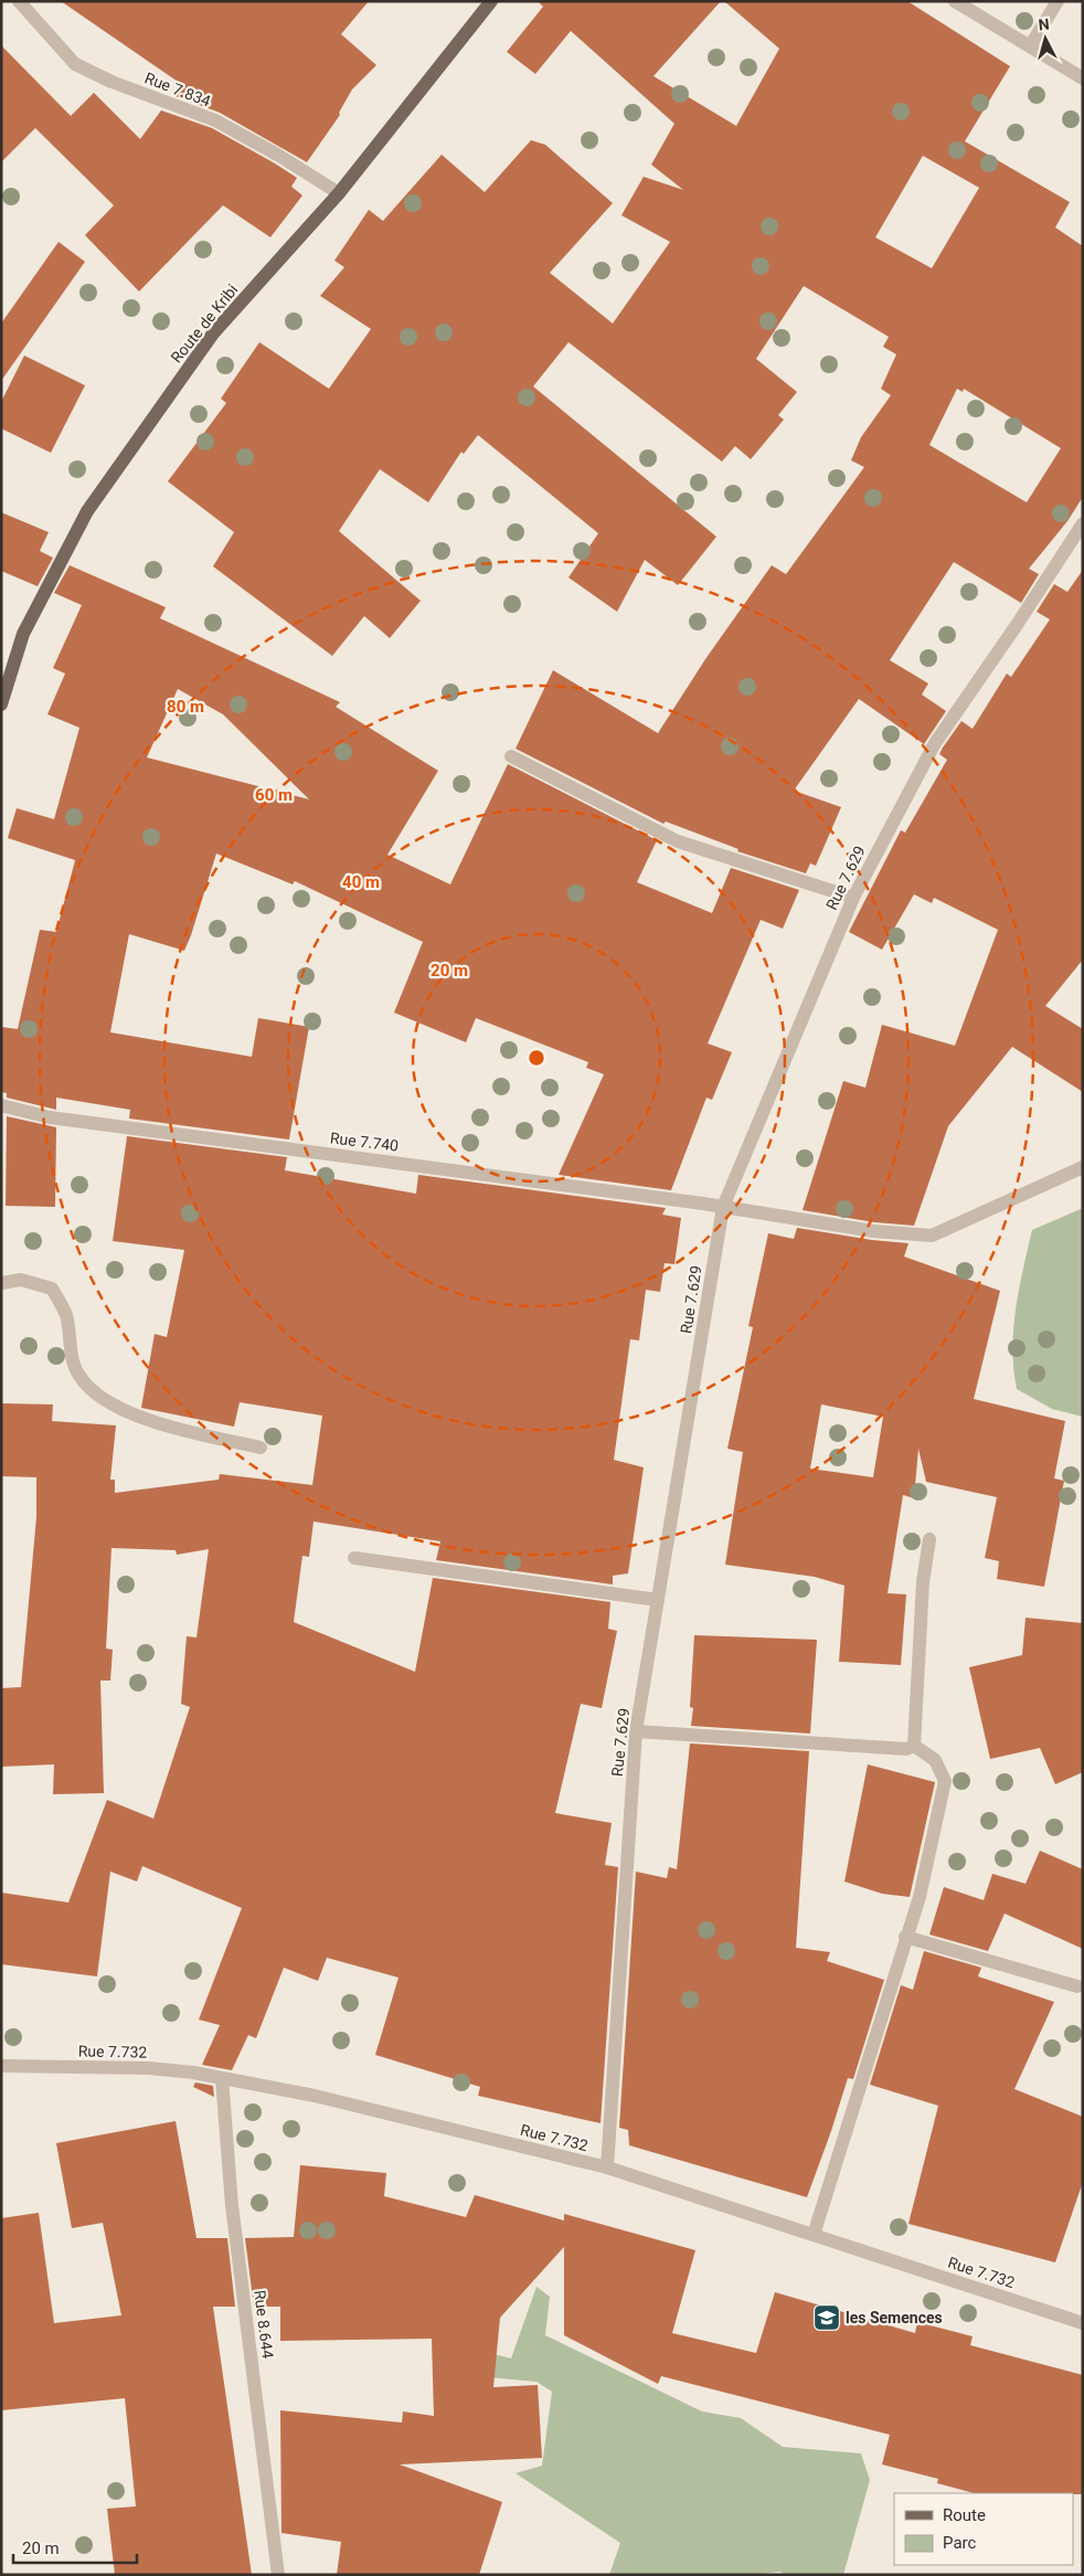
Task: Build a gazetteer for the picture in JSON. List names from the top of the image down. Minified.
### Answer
{"streets":{"main road":["Route de Kribi"],"street":["Rue 7.834","Rue 7.629","Rue 7.740","Rue 7.732","Rue 8.644"]},"crossings":[["Rue 7.834","Route de Kribi"],["Rue 7.629","Rue 7.740"],["Rue 7.629","Rue 7.732"],["Rue 7.732","Rue 8.644"]],"places":{"school or university":["les Semences"]},"legend":["Route","Parc"],"scale_bar":"20 m","north":"top","rings":["80 m","60 m","40 m","20 m"]}
